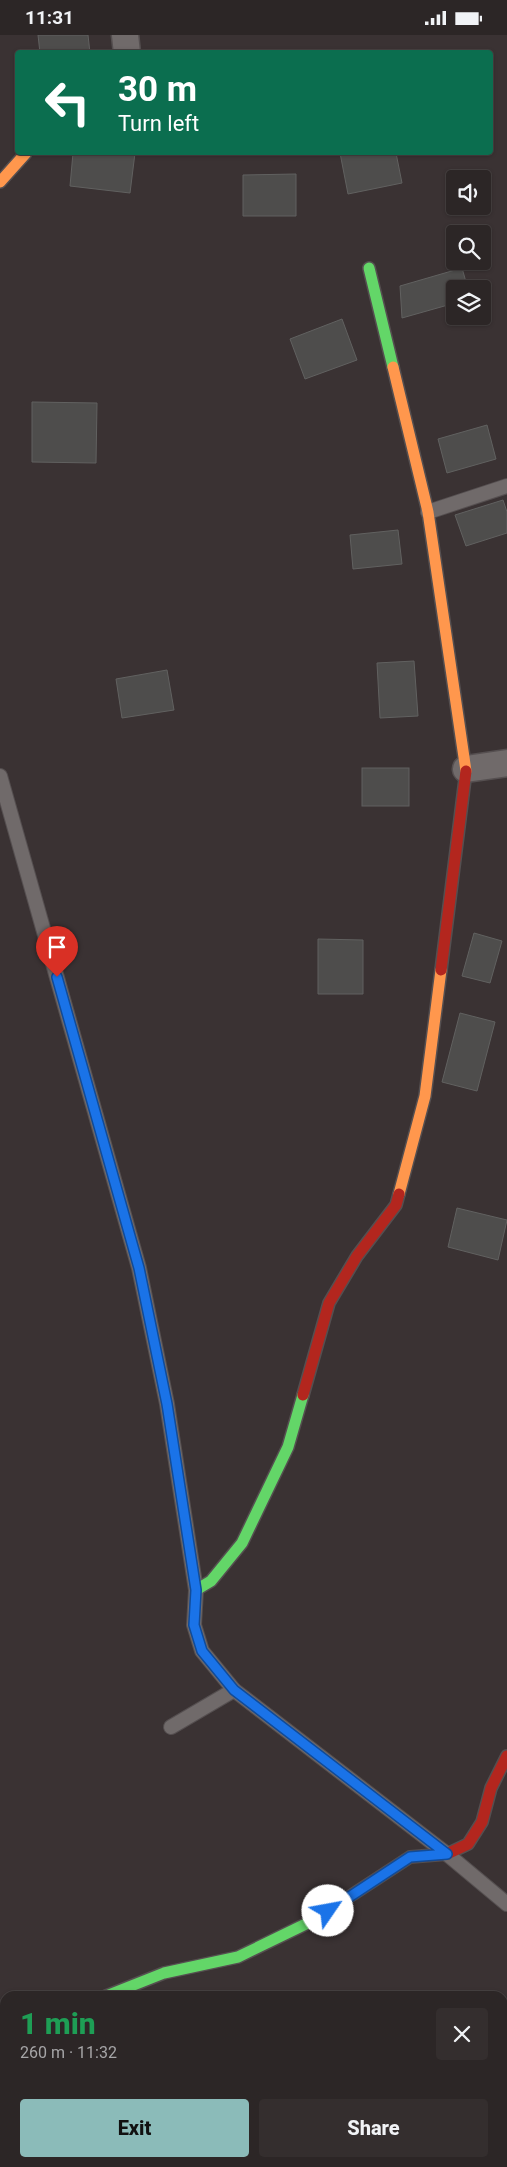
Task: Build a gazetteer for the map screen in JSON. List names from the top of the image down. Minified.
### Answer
{"page":{"status":"11:31","turn":["30 m","Turn left"],"heading":["1 min","260 m · 11:32"],"buttons":["Exit","Share"]}}
